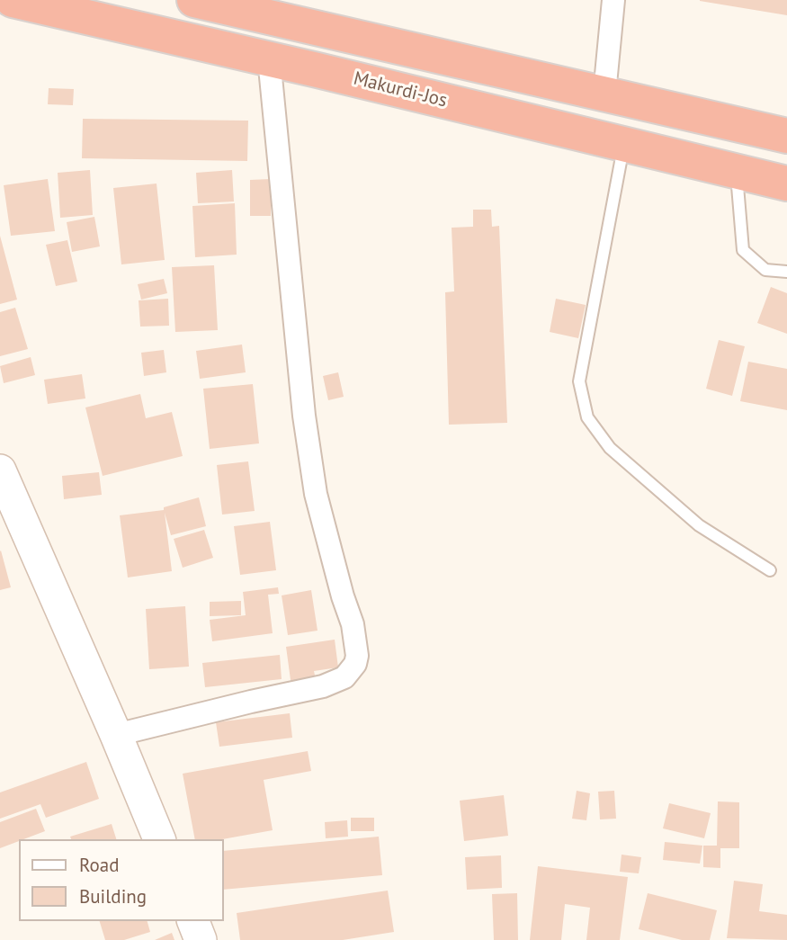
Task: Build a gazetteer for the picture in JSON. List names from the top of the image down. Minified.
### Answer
{"streets":{"highway":["Makurdi-Jos"]},"legend":["Road","Building"]}
